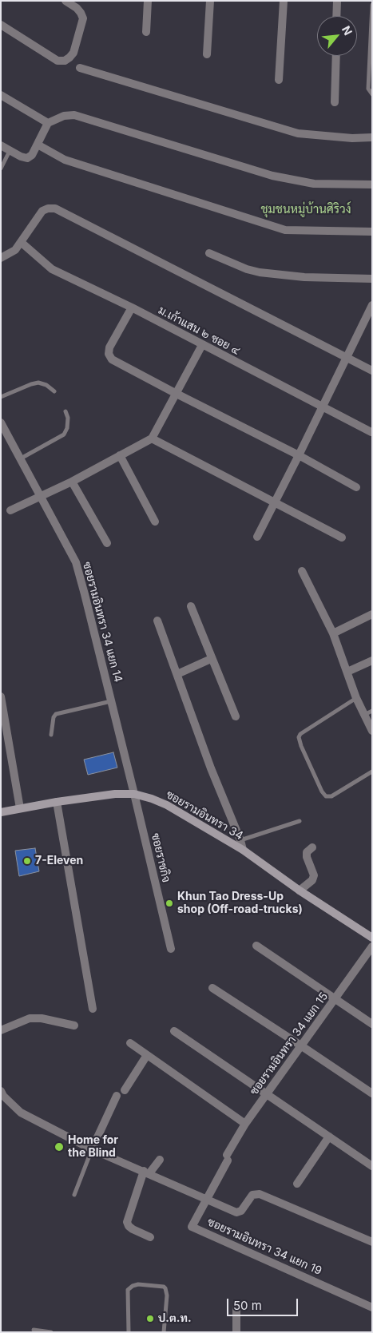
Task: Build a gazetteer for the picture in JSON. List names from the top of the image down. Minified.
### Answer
{"streets":{"street":["ม.เก้าแสน ๒ ซอย ๔","ซอยรามอินทรา 34 แยก 14","ซอยรามอินทรา 34","ซอยราชกิจ","ซอยรามอินทรา 34 แยก 15","ซอยรามอินทรา 34 แยก 19"]},"crossings":[["ซอยรามอินทรา 34 แยก 14","ซอยรามอินทรา 34"],["ซอยรามอินทรา 34 แยก 14","ซอยราชกิจ"],["ซอยรามอินทรา 34","ซอยราชกิจ"],["ซอยรามอินทรา 34 แยก 15","ซอยรามอินทรา 34 แยก 19"]],"districts":["ชุมชนหมู่บ้านศิริวง์"],"places":["7-Eleven","Khun Tao Dress-Up shop (Off-road-trucks)","Home for the Blind","ป.ต.ท."],"scale_bar":"50 m","north":"top right"}
